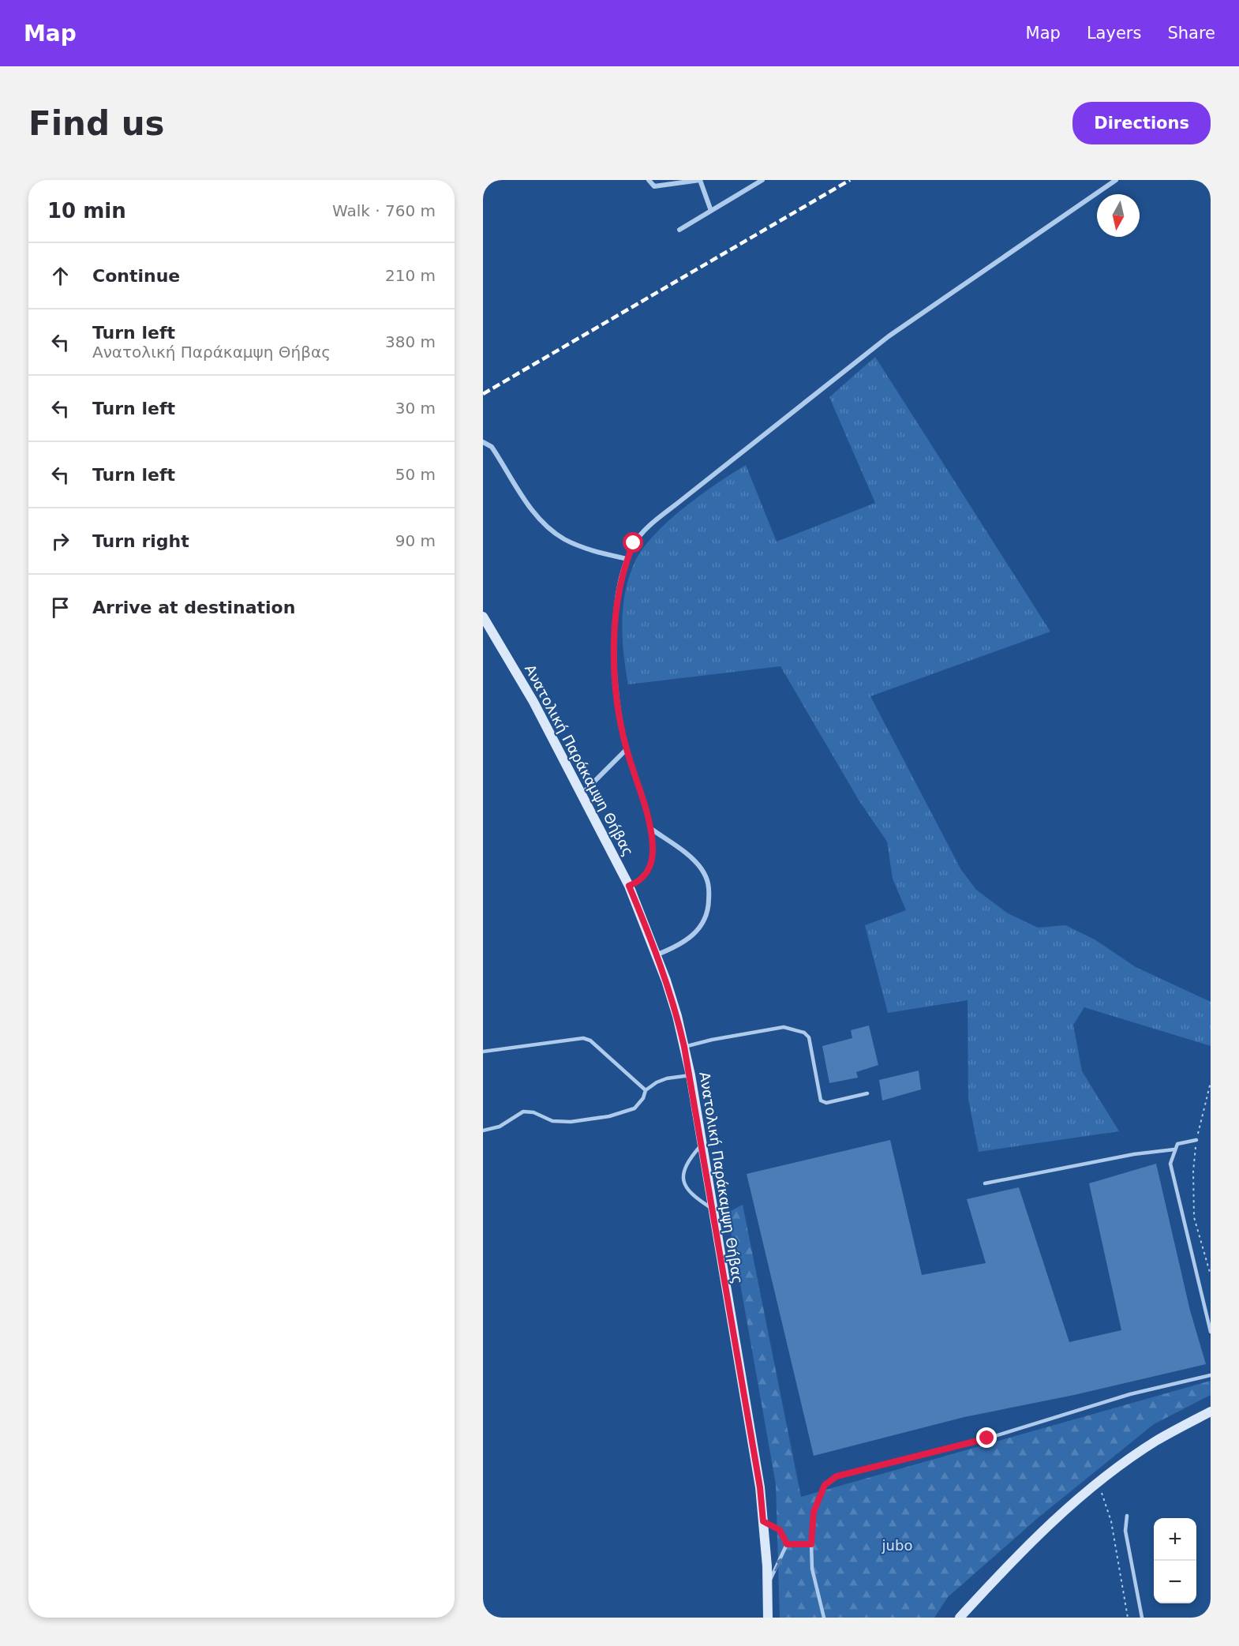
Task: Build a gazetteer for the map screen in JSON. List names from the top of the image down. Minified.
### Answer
{"streets":{"main road":["Ανατολική Παράκαμψη Θήβας"]},"parks":["jubo"],"north":"bottom","page":{"header":"Map","nav":["Map","Layers","Share"],"buttons":"Directions","title":"Find us","heading":["10 min","Walk · 760 m"],"list":[["Continue","210 m"],["Turn left","Ανατολική Παράκαμψη Θήβας","380 m"],["Turn left","30 m"],["Turn left","50 m"],["Turn right","90 m"],"Arrive at destination"],"map_buttons":["+","−"]}}
